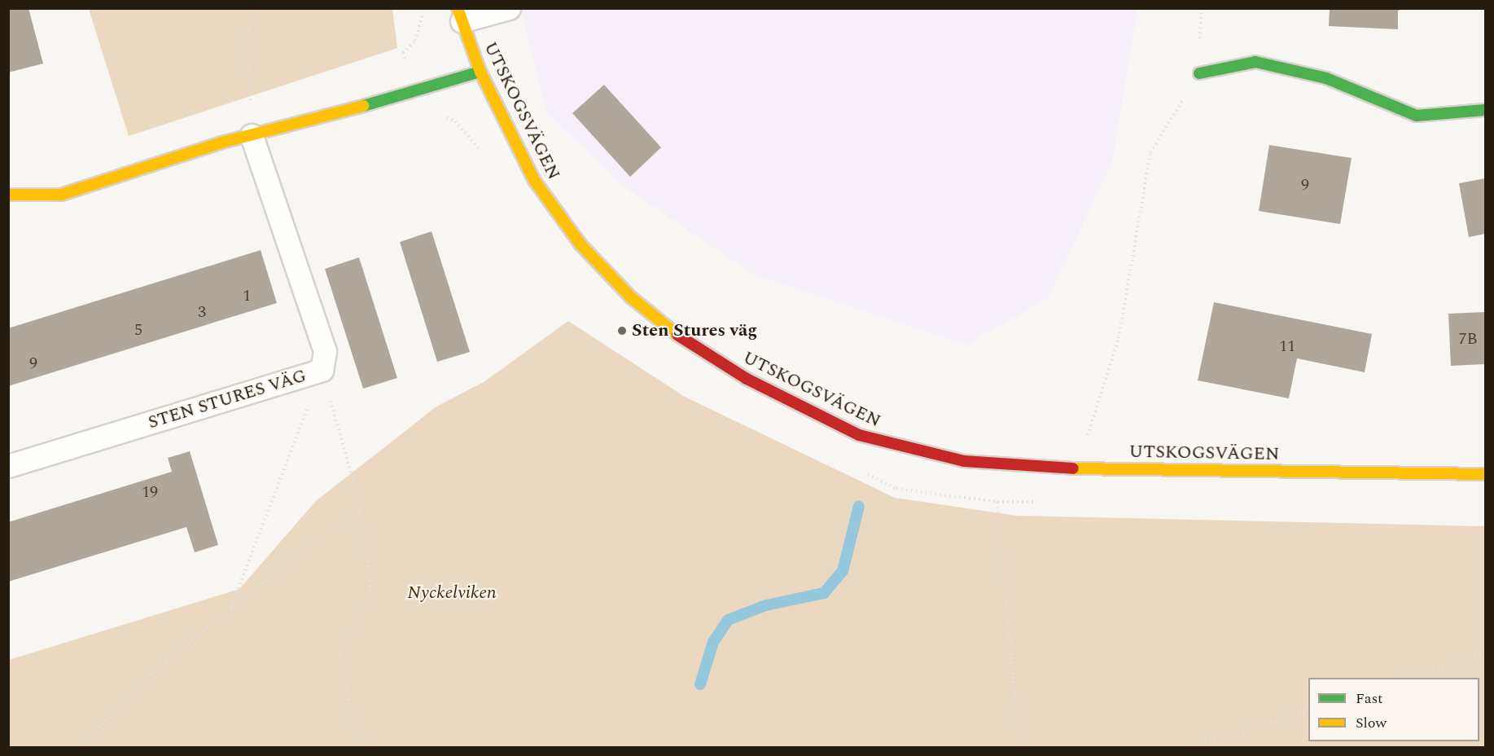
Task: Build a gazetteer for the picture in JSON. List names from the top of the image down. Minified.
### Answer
{"streets":{"street":["UTSKOGSVÄGEN"],"lane":["STEN STURES VÄG"]},"parks":["Nyckelviken"],"places":["Sten Stures väg"],"house_numbers":["9","1","3","5","7B","11","9","19"],"legend":["Fast","Slow"]}
